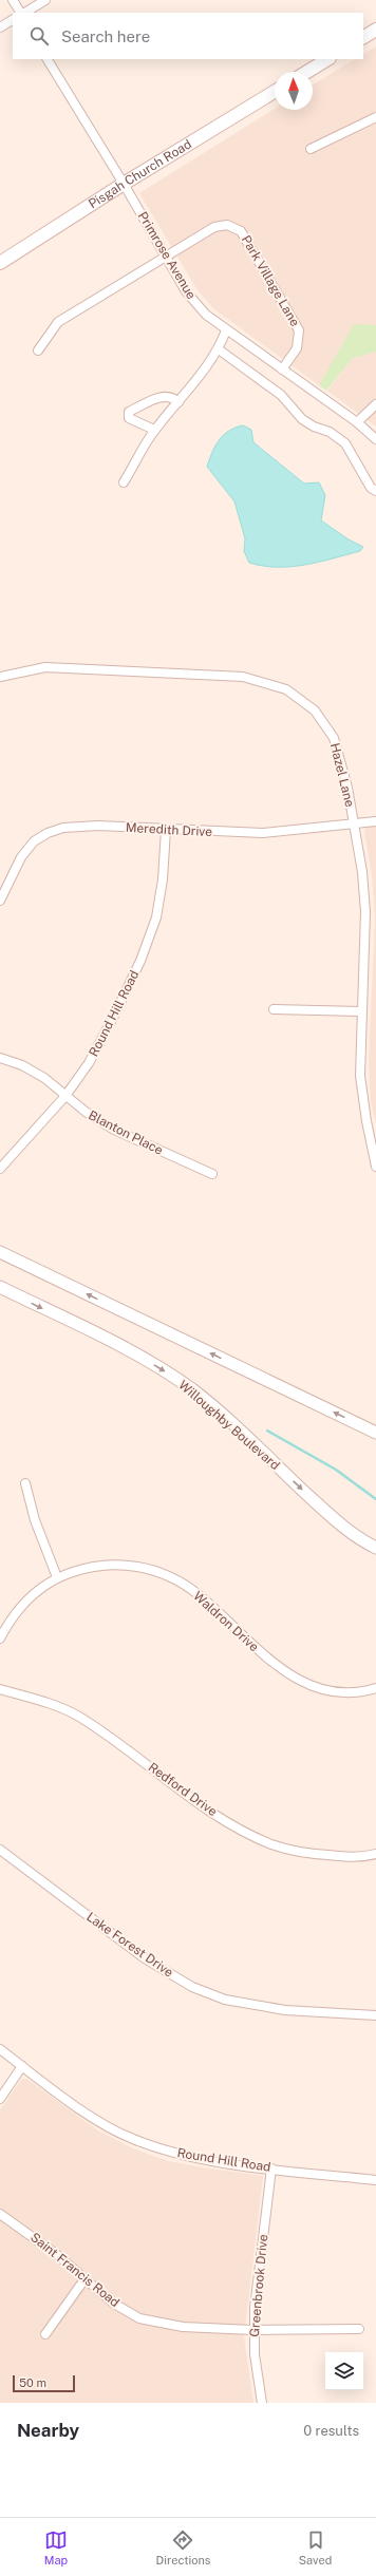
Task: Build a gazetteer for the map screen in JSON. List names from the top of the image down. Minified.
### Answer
{"streets":{"main road":["Pisgah Church Road"],"street":["Primrose Avenue","Park Village Lane","Hazel Lane","Meredith Drive","Round Hill Road","Blanton Place","Willoughby Boulevard","Waldron Drive","Redford Drive","Lake Forest Drive","Saint Francis Road","Greenbrook Drive"]},"crossings":[["Pisgah Church Road","Primrose Avenue"],["Primrose Avenue","Park Village Lane"],["Hazel Lane","Meredith Drive"],["Meredith Drive","Round Hill Road"],["Round Hill Road","Blanton Place"],["Round Hill Road","Greenbrook Drive"],["Saint Francis Road","Greenbrook Drive"]],"scale_bar":"50 m","north":"top","page":{"search":"Search here","scale":"50 m","heading":["Nearby","0 results"],"nav":["Map","Directions","Saved"]}}
